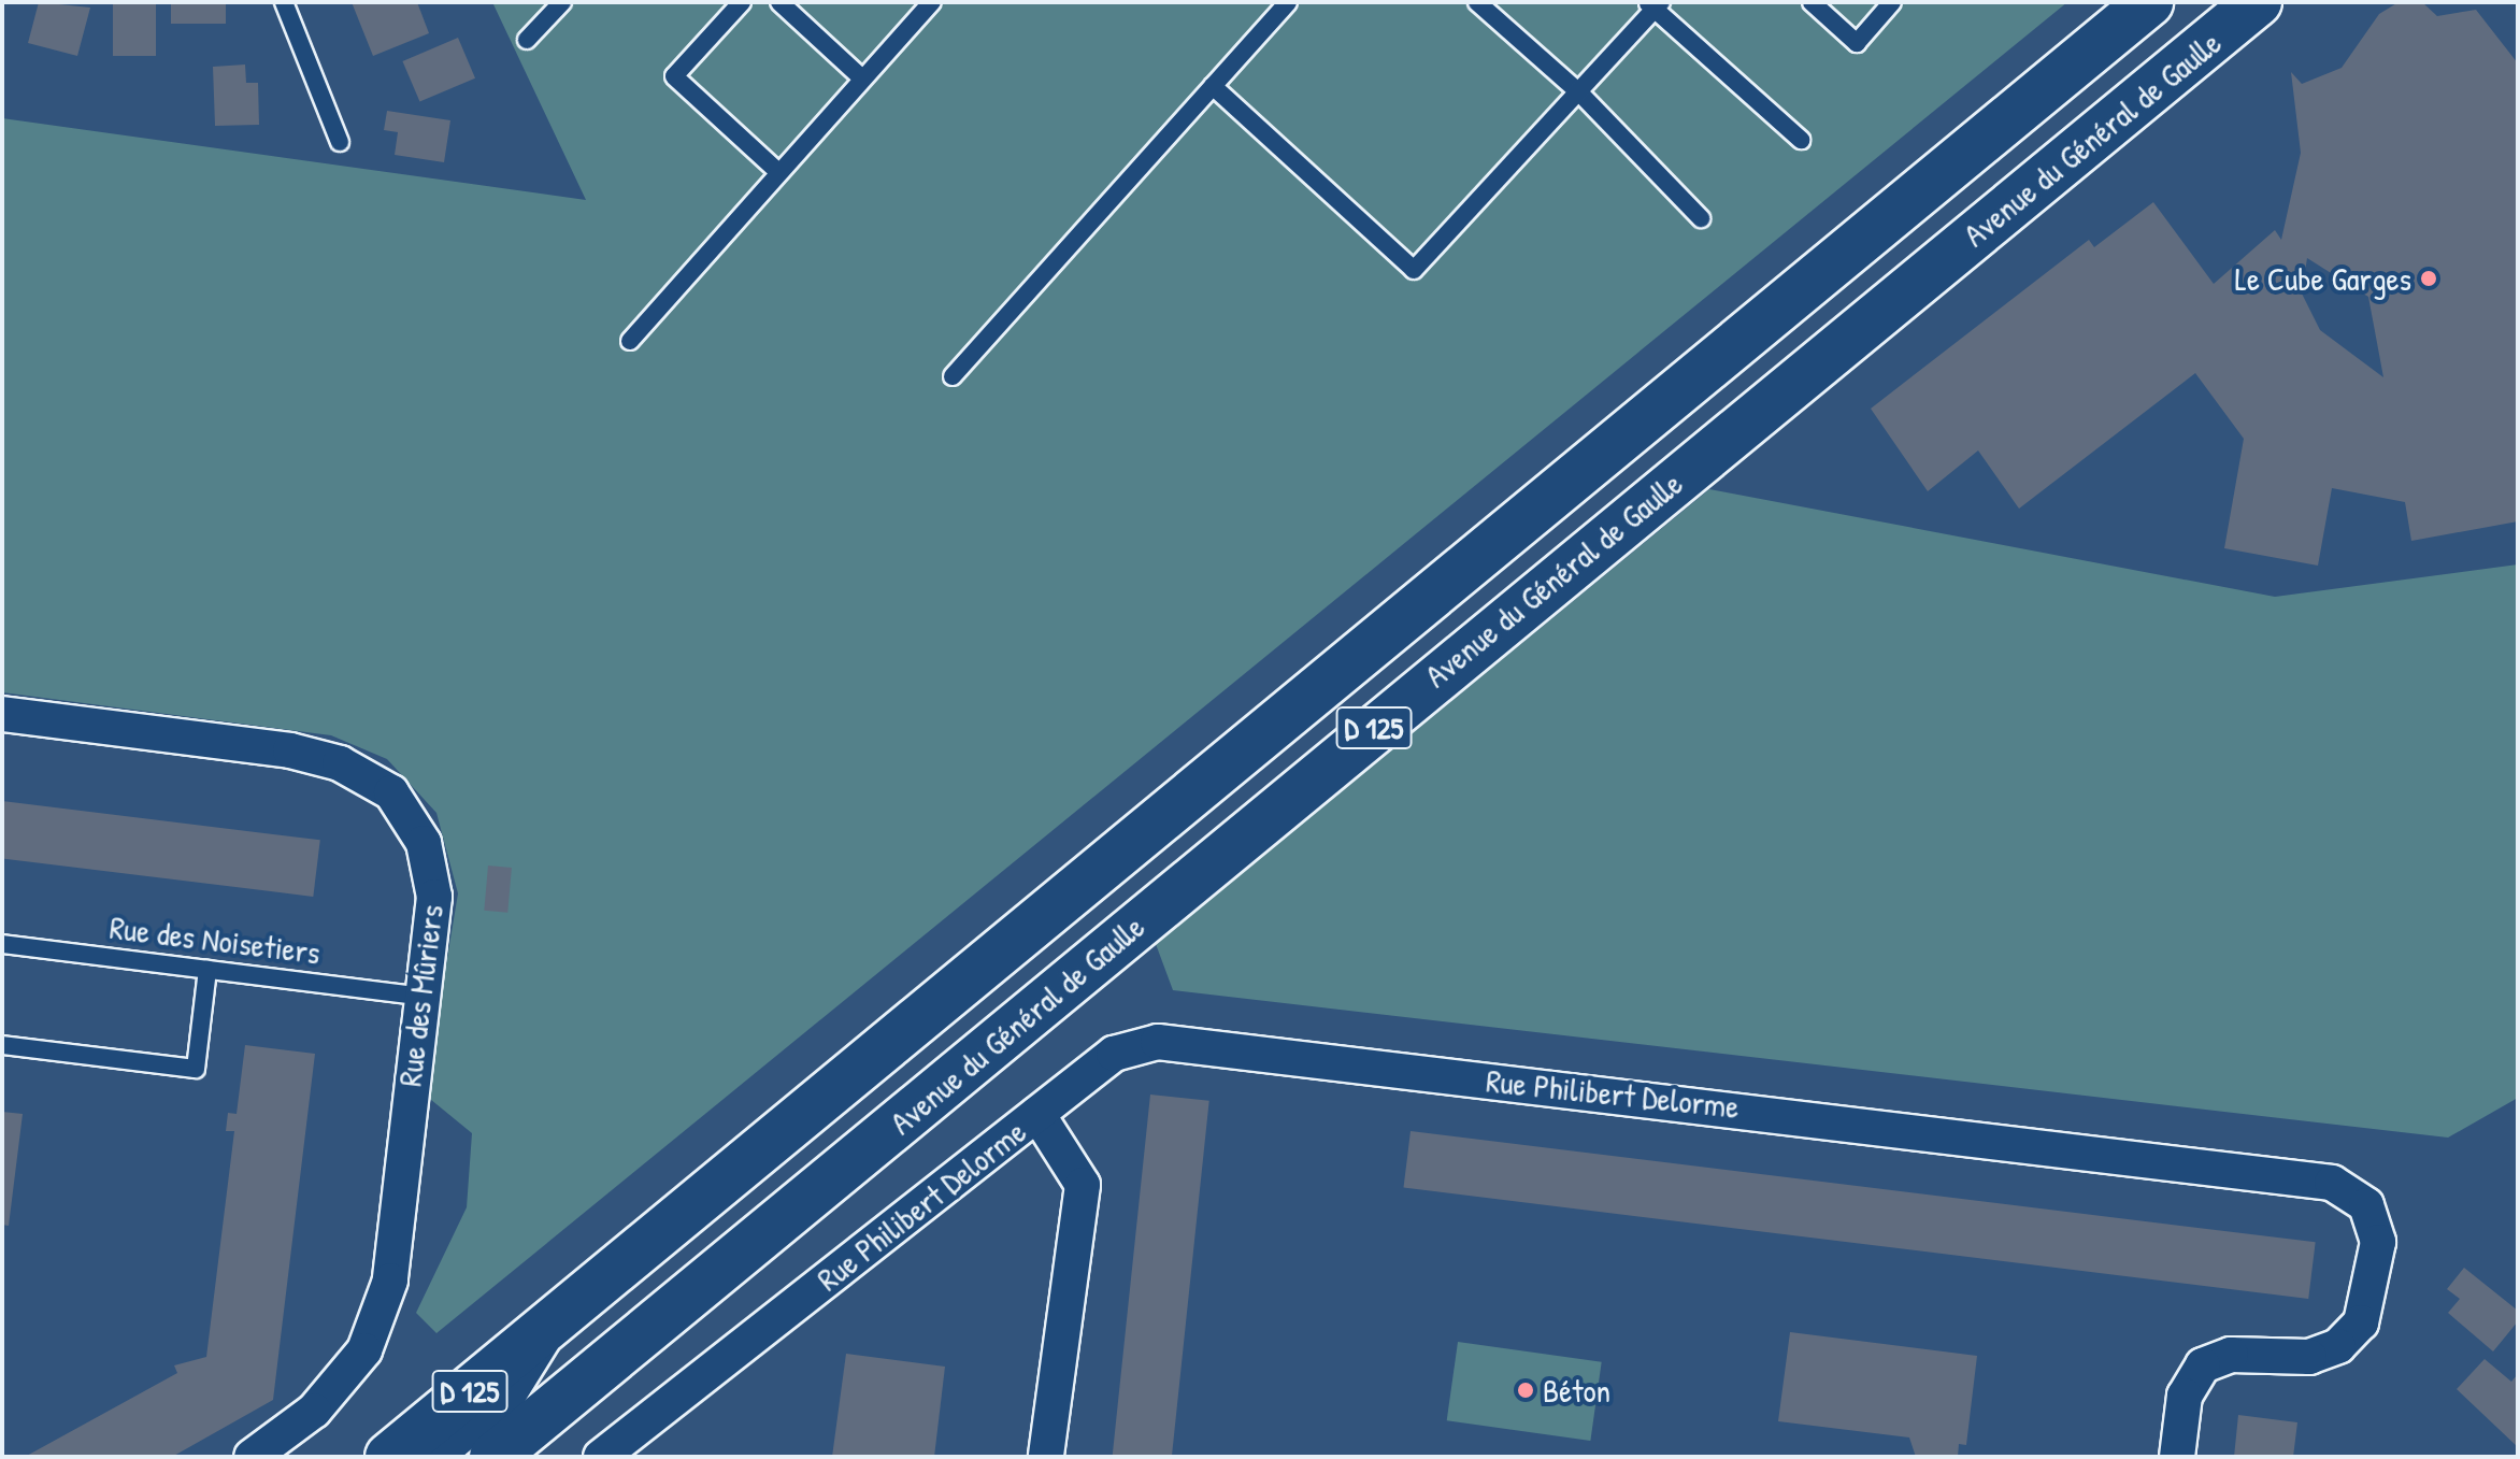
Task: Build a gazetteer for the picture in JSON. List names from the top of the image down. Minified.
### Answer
{"streets":{"main road":["Avenue du Général de Gaulle","D 125"],"street":["Rue des Mûriers","Rue Philibert Delorme"],"lane":["Rue des Noisetiers"]},"crossings":[["Rue des Noisetiers","Rue des Mûriers"]],"places":["Le Cube Garges","Béton"]}
